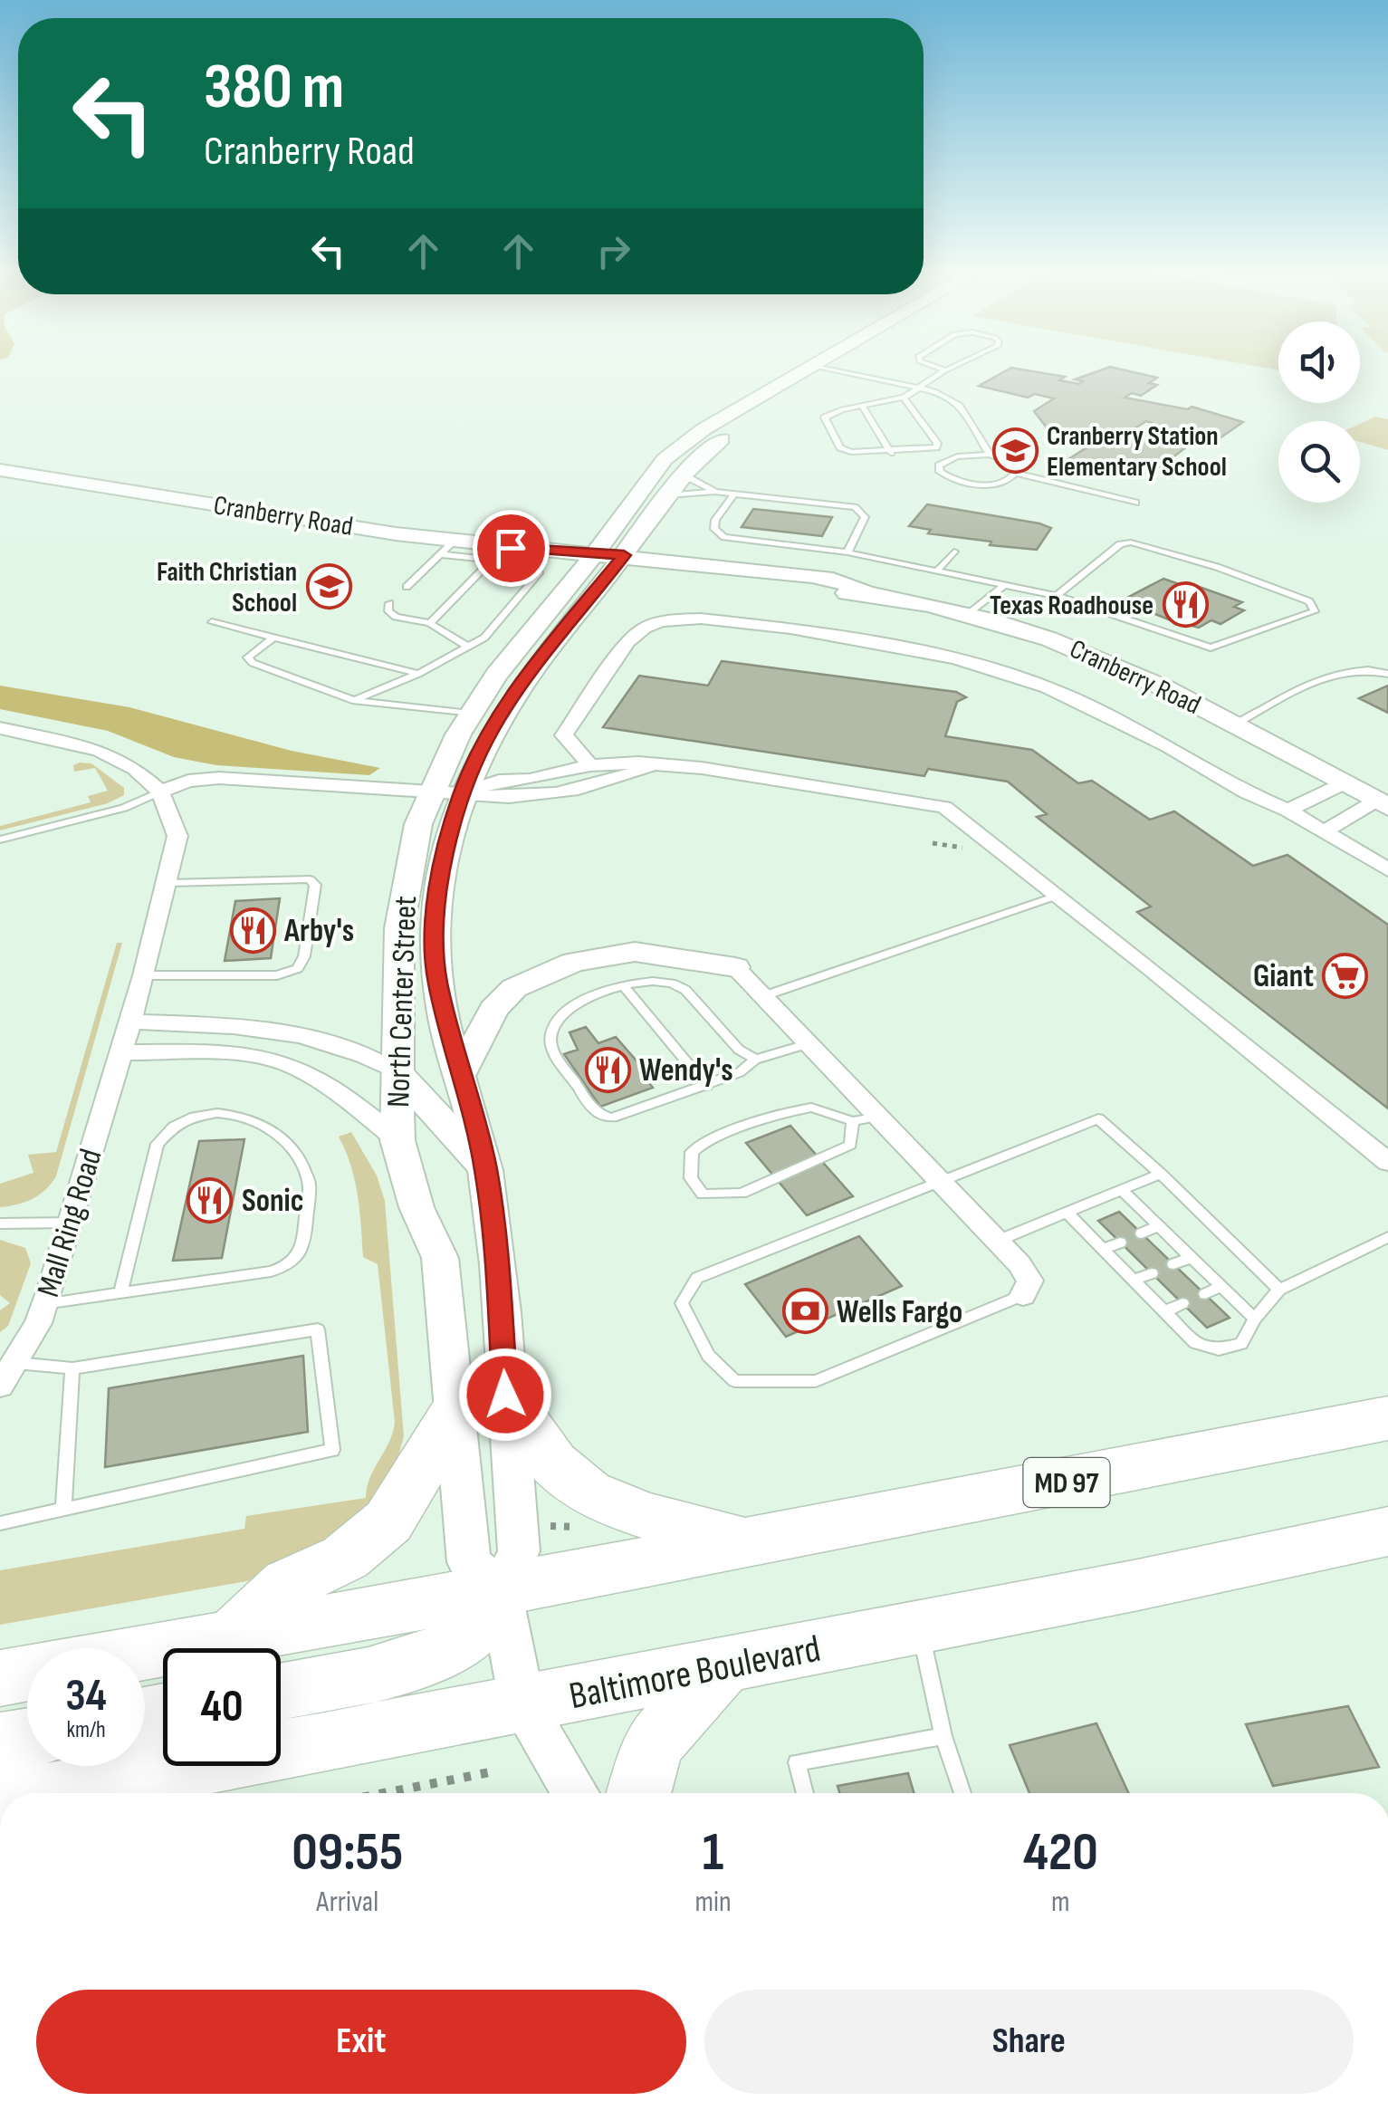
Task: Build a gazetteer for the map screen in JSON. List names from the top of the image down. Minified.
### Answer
{"streets":{"highway":["MD 97","Baltimore Boulevard"],"street":["Cranberry Road","North Center Street","Mall Ring Road"]},"crossings":[["Cranberry Road","North Center Street"],["North Center Street","MD 97"]],"places":{"school or university":["Cranberry Station Elementary School","Faith Christian School"],"restaurant":["Texas Roadhouse","Arby's","Wendy's","Sonic"],"supermarket":["Giant"],"bank":["Wells Fargo"]},"page":{"turn":["380 m","Cranberry Road"],"speed":"34 km/h","limit":"40","eta":["09:55","Arrival","1","min","420","m"],"buttons":["Exit","Share"]}}
